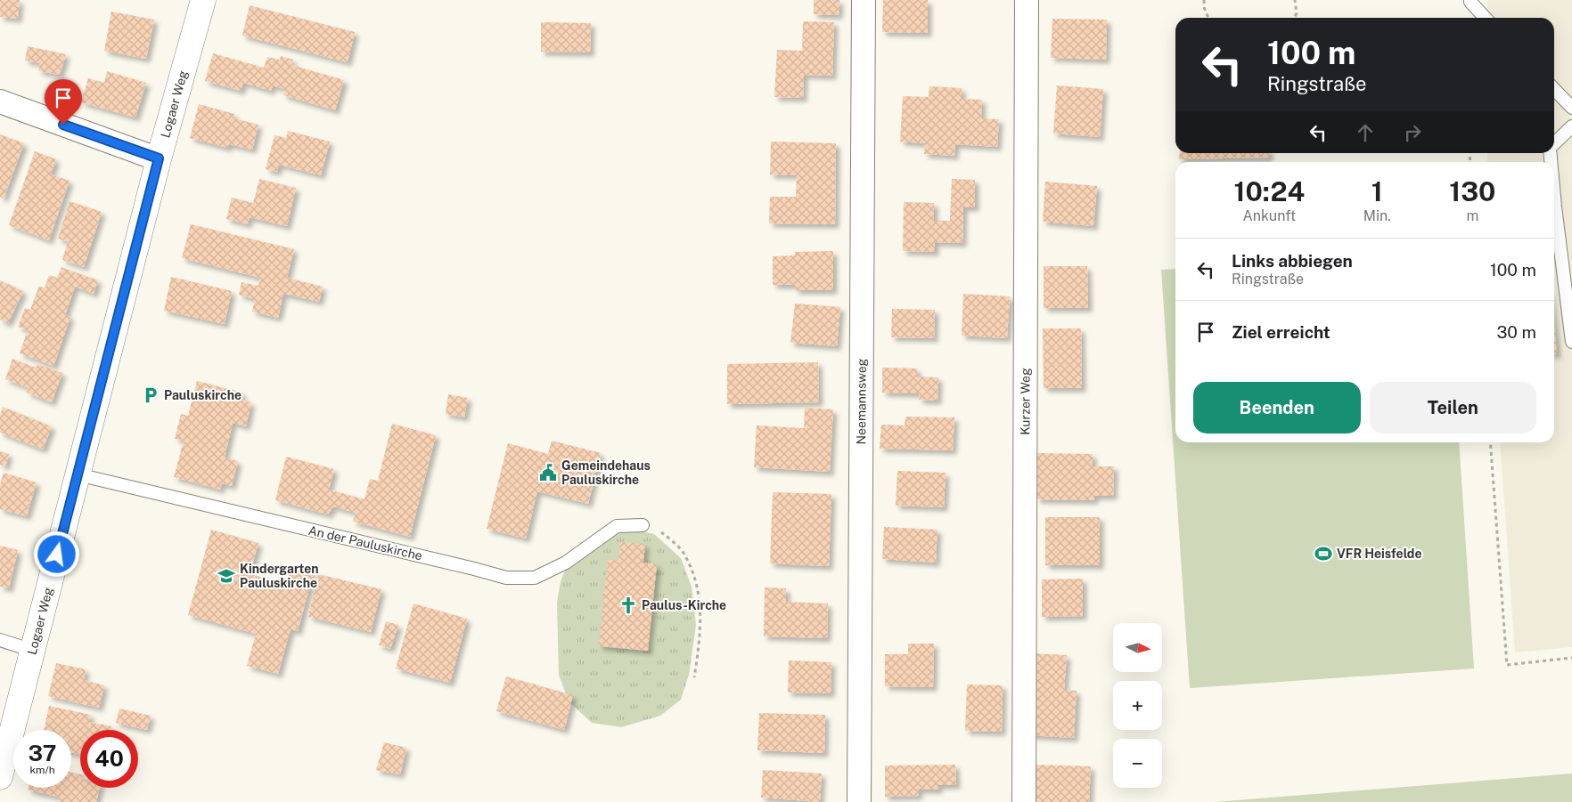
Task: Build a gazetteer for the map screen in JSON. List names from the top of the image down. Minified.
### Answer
{"streets":{"street":["Logaer Weg","Neemannsweg","Kurzer Weg"],"lane":["An der Pauluskirche"]},"crossings":[["Logaer Weg","An der Pauluskirche"]],"places":{"parking":["Pauluskirche"],"public building":["Gemeindehaus Pauluskirche"],"sports":["VFR Heisfelde"],"school or university":["Kindergarten Pauluskirche"],"church":["Paulus-Kirche"]},"north":"right","page":{"turn":["100 m","Ringstraße"],"eta":["10:24","Ankunft","1","Min.","130","m"],"list":[{"name":"Links abbiegen","note":"Ringstraße","value":"100 m"},{"name":"Ziel erreicht","value":"30 m"}],"buttons":["Beenden","Teilen"],"map_buttons":["+","−"],"speed":"37 km/h","limit":"40"}}
